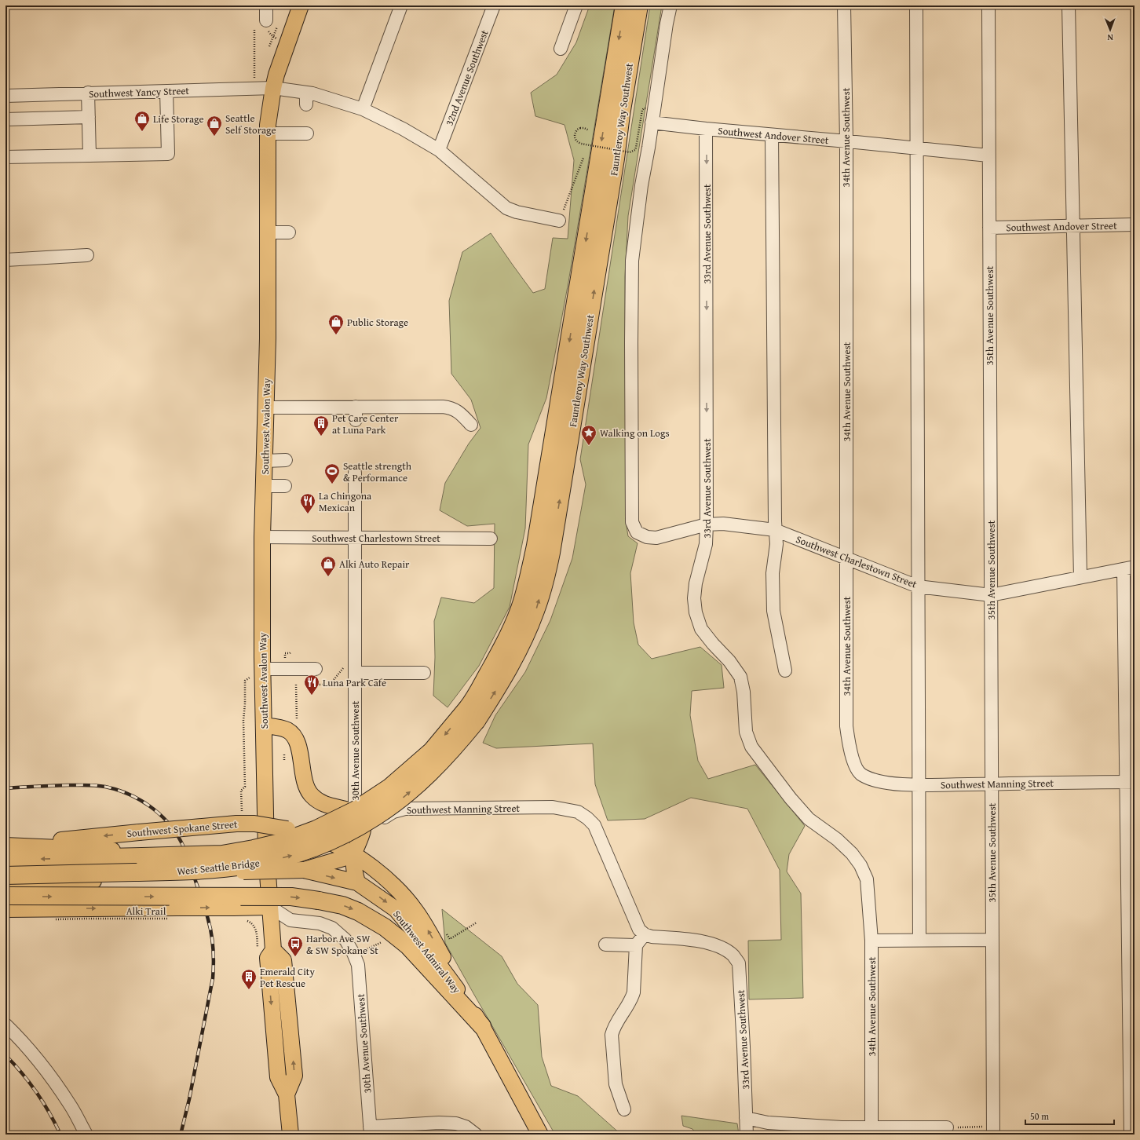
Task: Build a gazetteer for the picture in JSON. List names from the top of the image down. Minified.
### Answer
{"streets":{"highway":["Fauntleroy Way Southwest","West Seattle Bridge"],"main road":["Southwest Avalon Way","30th Avenue Southwest","Southwest Spokane Street","Southwest Admiral Way"],"street":["32nd Avenue Southwest","Southwest Yancy Street","Southwest Andover Street","34th Avenue Southwest","33rd Avenue Southwest","35th Avenue Southwest","Southwest Charlestown Street","Southwest Manning Street"],"path":["Alki Trail"]},"crossings":[["Southwest Yancy Street","Southwest Avalon Way"],["Fauntleroy Way Southwest","West Seattle Bridge"],["Southwest Andover Street","34th Avenue Southwest"],["Southwest Andover Street","33rd Avenue Southwest"],["Southwest Andover Street","35th Avenue Southwest"],["Southwest Andover Street","Southwest Charlestown Street"],["34th Avenue Southwest","33rd Avenue Southwest"],["34th Avenue Southwest","Southwest Charlestown Street"],["34th Avenue Southwest","Southwest Manning Street"],["33rd Avenue Southwest","Southwest Charlestown Street"],["33rd Avenue Southwest","Southwest Manning Street"],["35th Avenue Southwest","Southwest Charlestown Street"],["35th Avenue Southwest","Southwest Manning Street"],["Southwest Avalon Way","Southwest Charlestown Street"],["Southwest Charlestown Street","30th Avenue Southwest"],["30th Avenue Southwest","Southwest Manning Street"],["Southwest Spokane Street","Southwest Admiral Way"]],"places":{"shop":["Life Storage","Seattle Self Storage","Public Storage","Alki Auto Repair"],"building":["Pet Care Center at Luna Park","Emerald City Pet Rescue"],"place":["Walking on Logs"],"sports":["Seattle strength & Performance"],"restaurant":["La Chingona Mexican","Luna Park Cafe"],"bus stop":["Harbor Ave SW & SW Spokane St"]},"scale_bar":"50 m","north":"bottom"}
